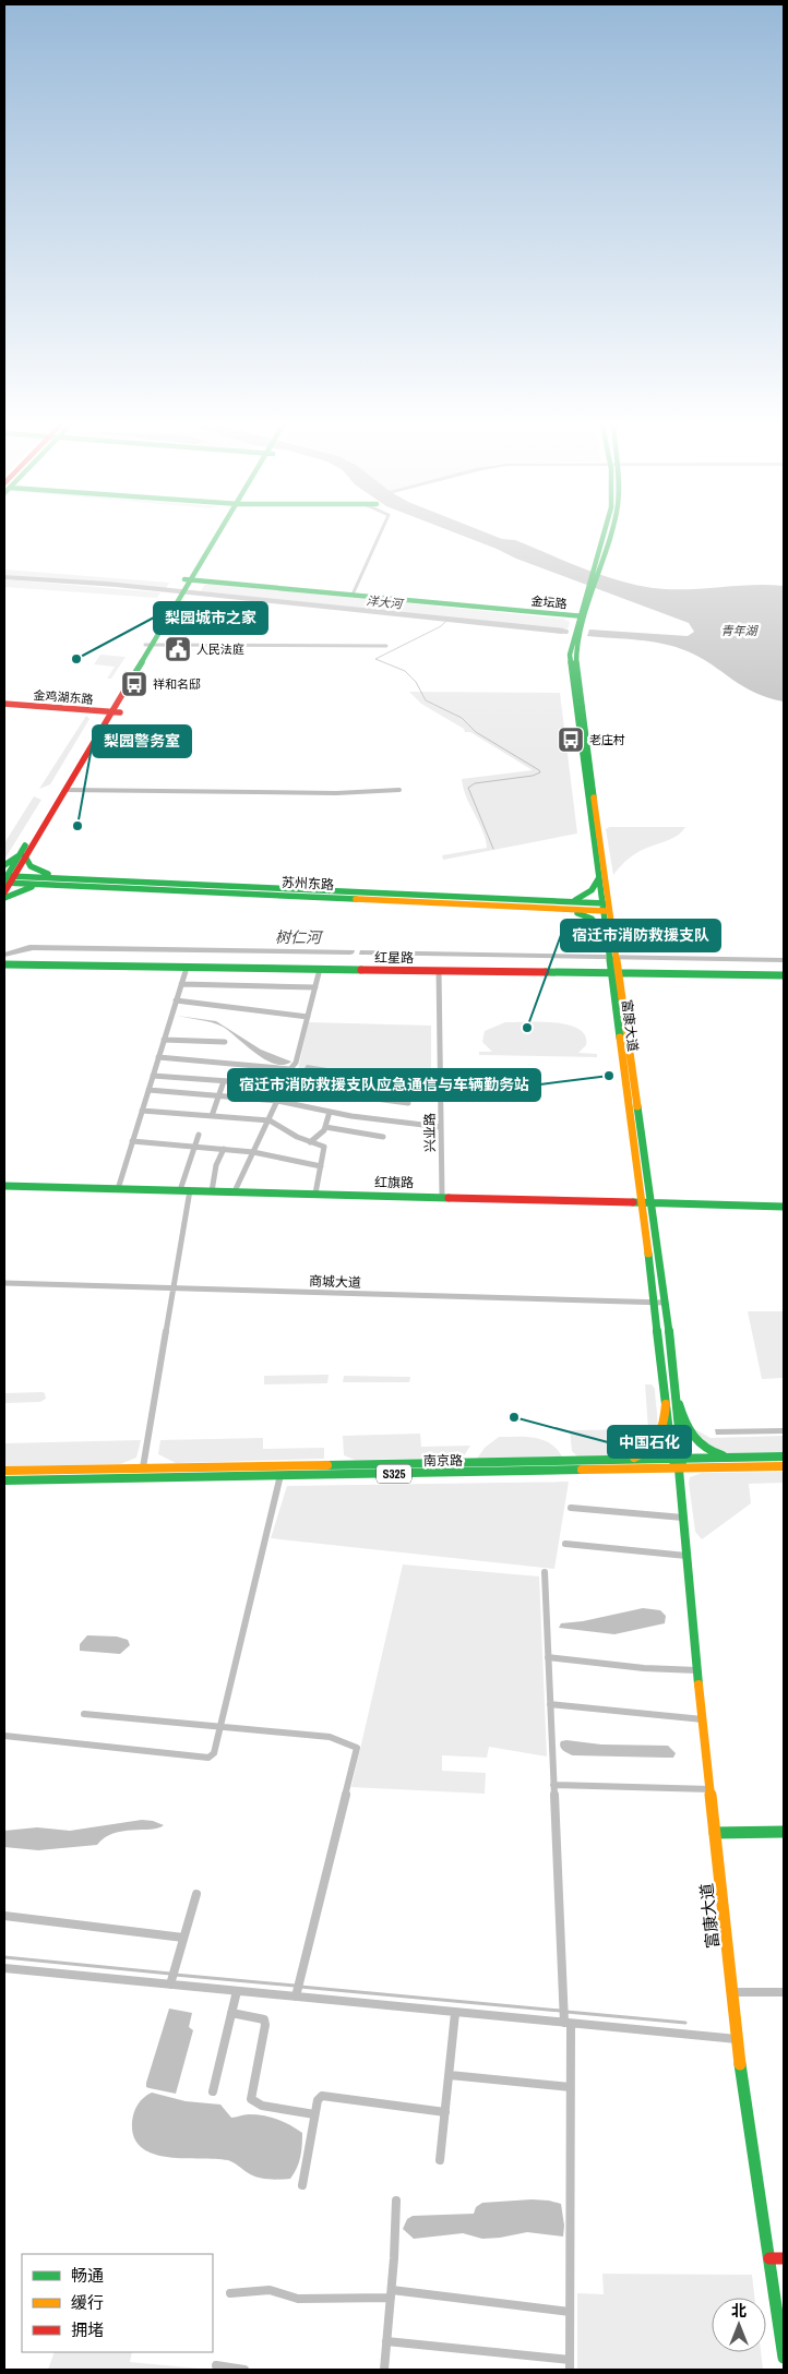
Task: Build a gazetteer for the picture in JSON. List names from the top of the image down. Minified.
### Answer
{"streets":{"main road":["金坛路","金鸡湖东路","苏州东路","红星路","富康大道","红旗路","南京路","S325"],"street":["兴业路","商城大道"]},"crossings":[["金坛路","富康大道"],["苏州东路","富康大道"],["红星路","富康大道"],["红星路","兴业路"],["富康大道","红旗路"],["富康大道","商城大道"],["富康大道","南京路"],["兴业路","红旗路"]],"water":["洋大河","青年湖","树仁河"],"places":{"public building":["人民法庭"],"other":["梨园城市之家","梨园警务室","宿迁市消防救援支队","宿迁市消防救援支队应急通信与车辆勤务站","中国石化"],"bus stop":["祥和名邸","老庄村"]},"legend":["畅通","缓行","拥堵"],"north":"top"}
